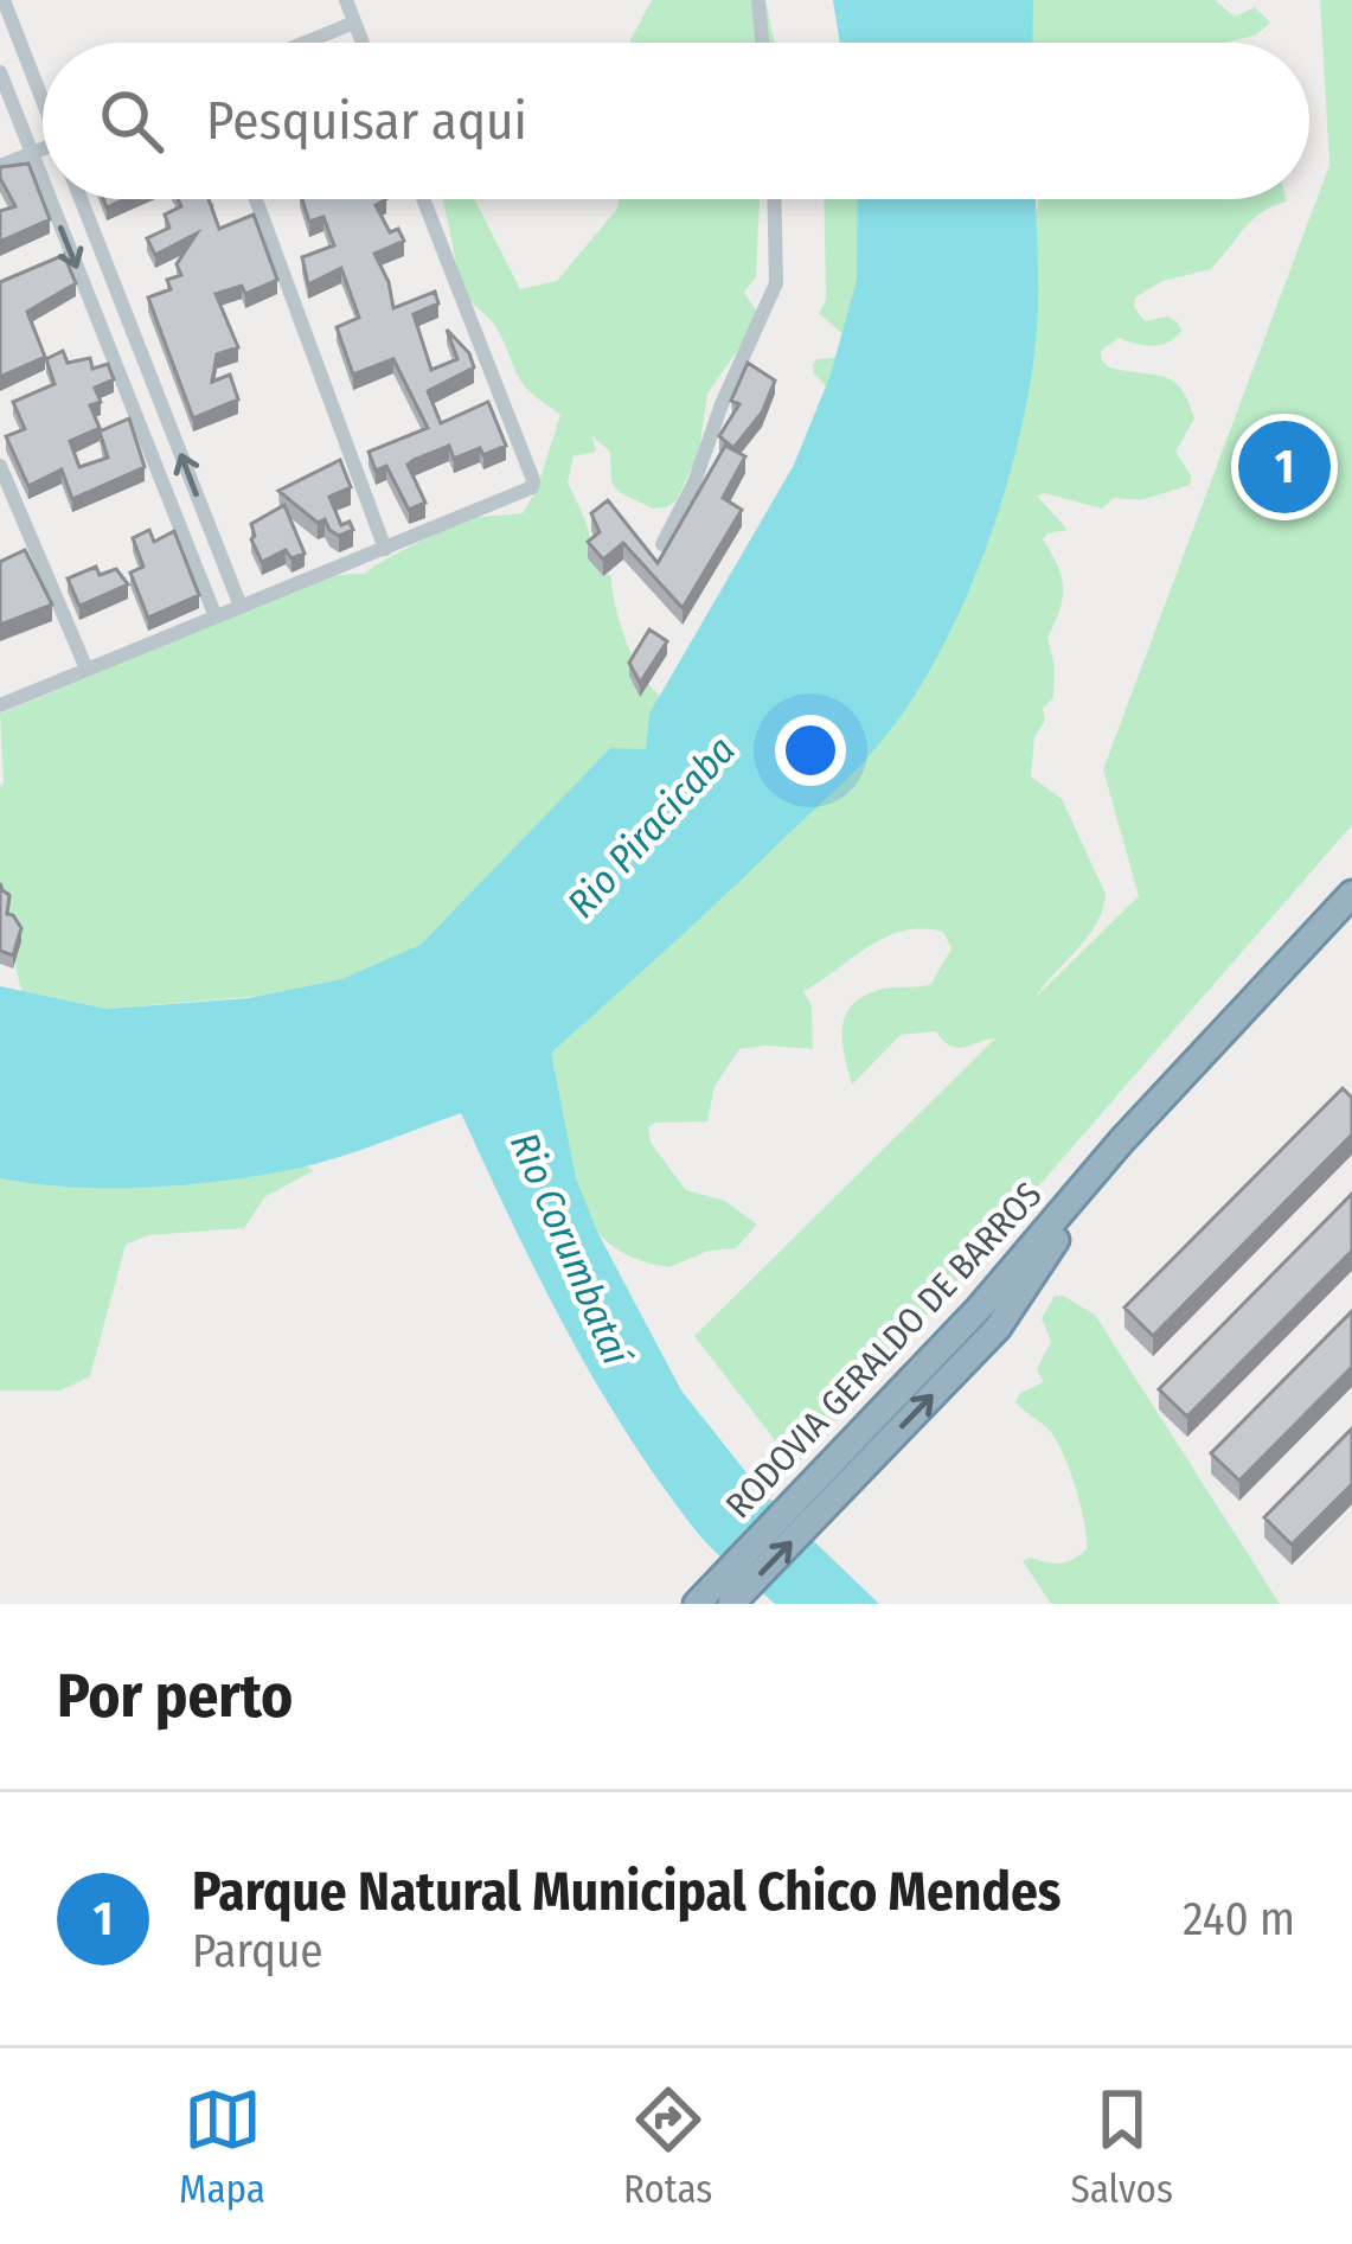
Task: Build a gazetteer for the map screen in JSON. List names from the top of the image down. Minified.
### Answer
{"streets":{"highway":["RODOVIA GERALDO DE BARROS"]},"water":["Rio Piracicaba","Rio Corumbataí"],"page":{"search":"Pesquisar aqui","pins":"1","heading":"Por perto","list":[{"mark":"1","name":"Parque Natural Municipal Chico Mendes","note":"Parque","value":"240 m"}],"nav":["Mapa","Rotas","Salvos"]}}
